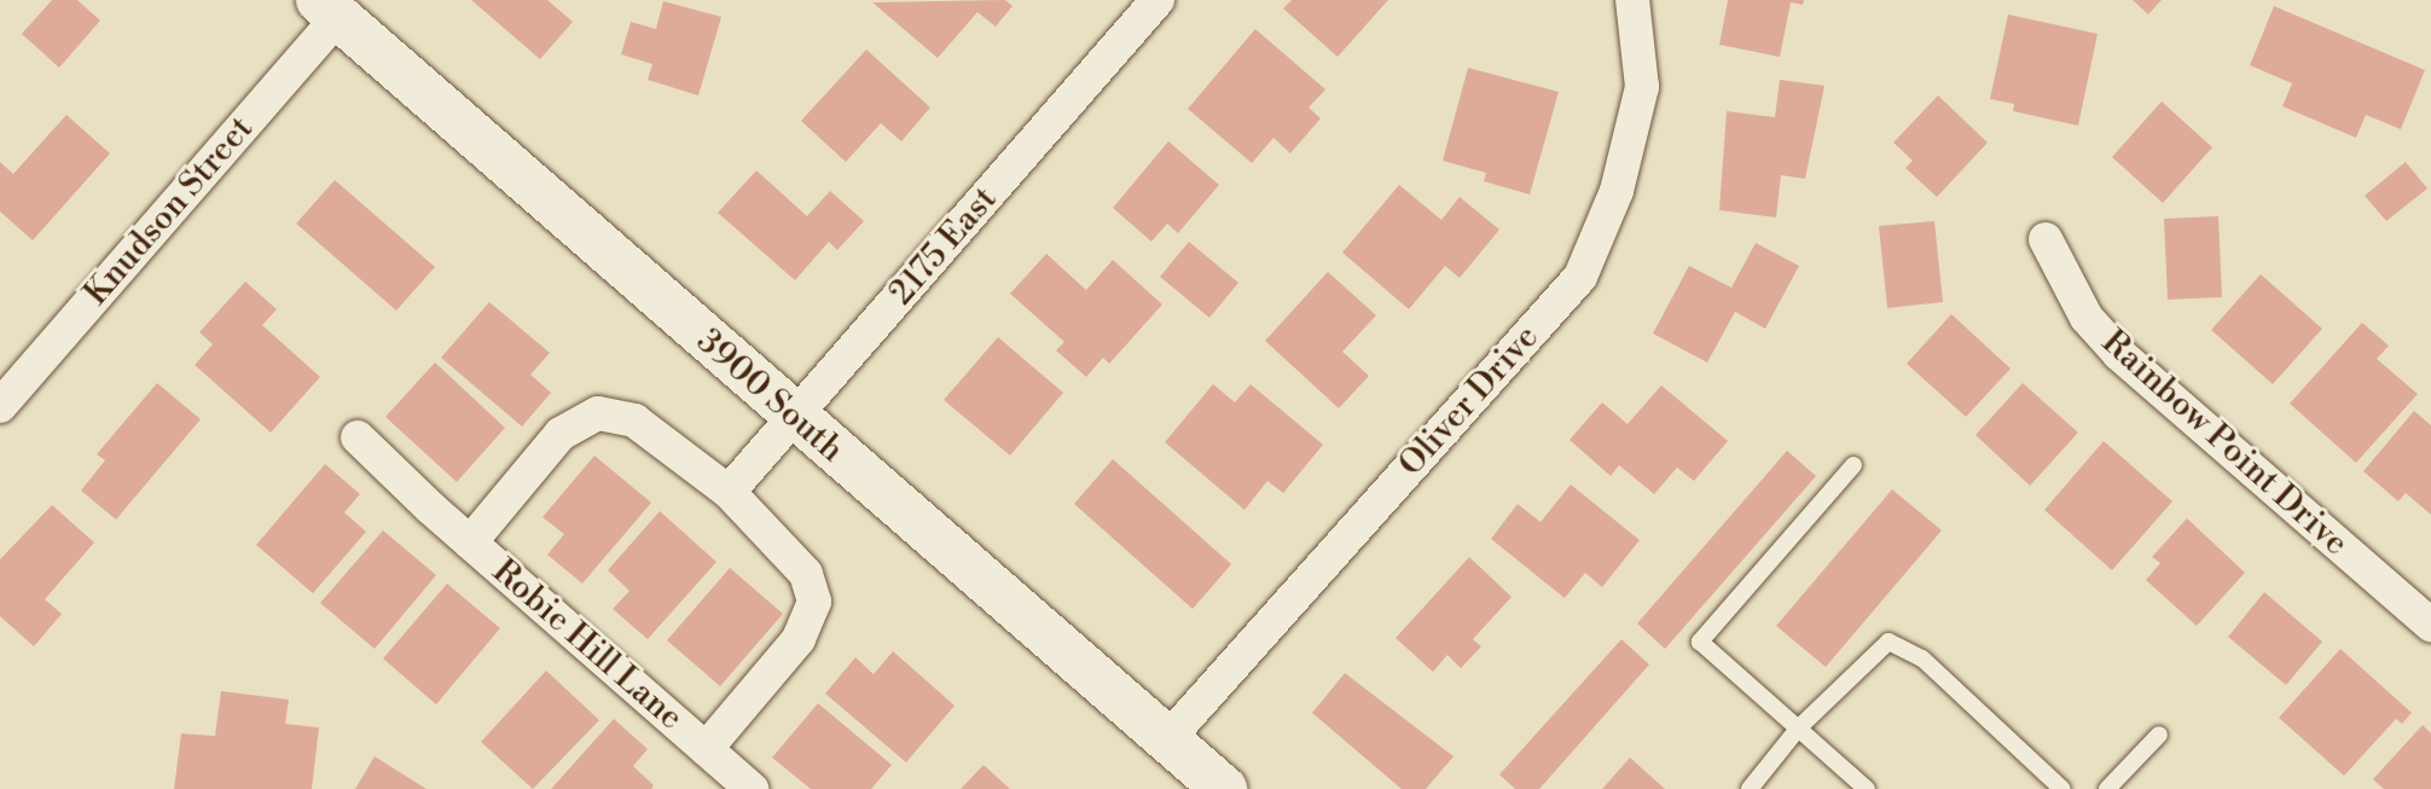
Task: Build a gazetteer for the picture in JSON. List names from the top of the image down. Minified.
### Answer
{"streets":{"main road":["3900 South"],"street":["Knudson Street","2175 East","Oliver Drive","Rainbow Point Drive","Robie Hill Lane"]},"crossings":[["Knudson Street","3900 South"],["2175 East","3900 South"],["2175 East","Robie Hill Lane"],["3900 South","Oliver Drive"]]}
